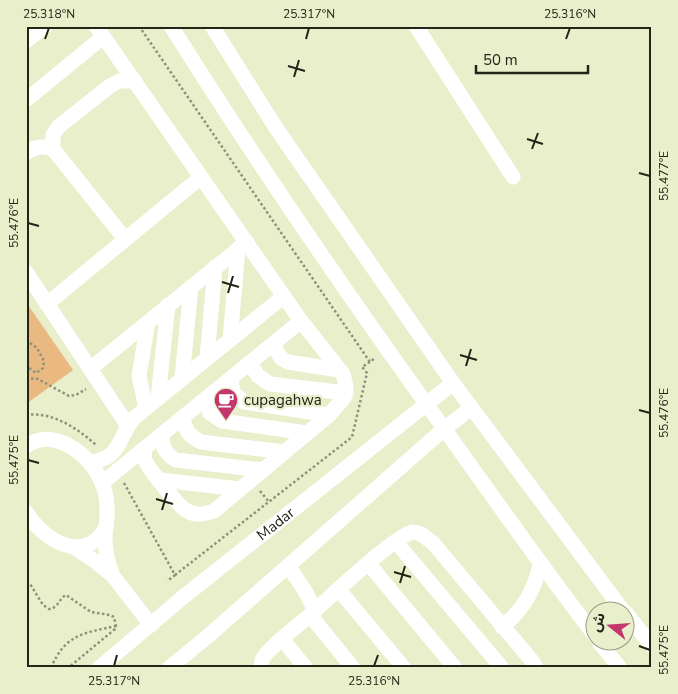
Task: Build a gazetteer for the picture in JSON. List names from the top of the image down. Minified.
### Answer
{"streets":{"street":["Madar"]},"places":{"cafe":["cupagahwa"]},"scale_bar":"50 m","north":"left","coordinates":["25.318°N","25.317°N","25.316°N","55.477°E","55.476°E","55.475°E"]}
